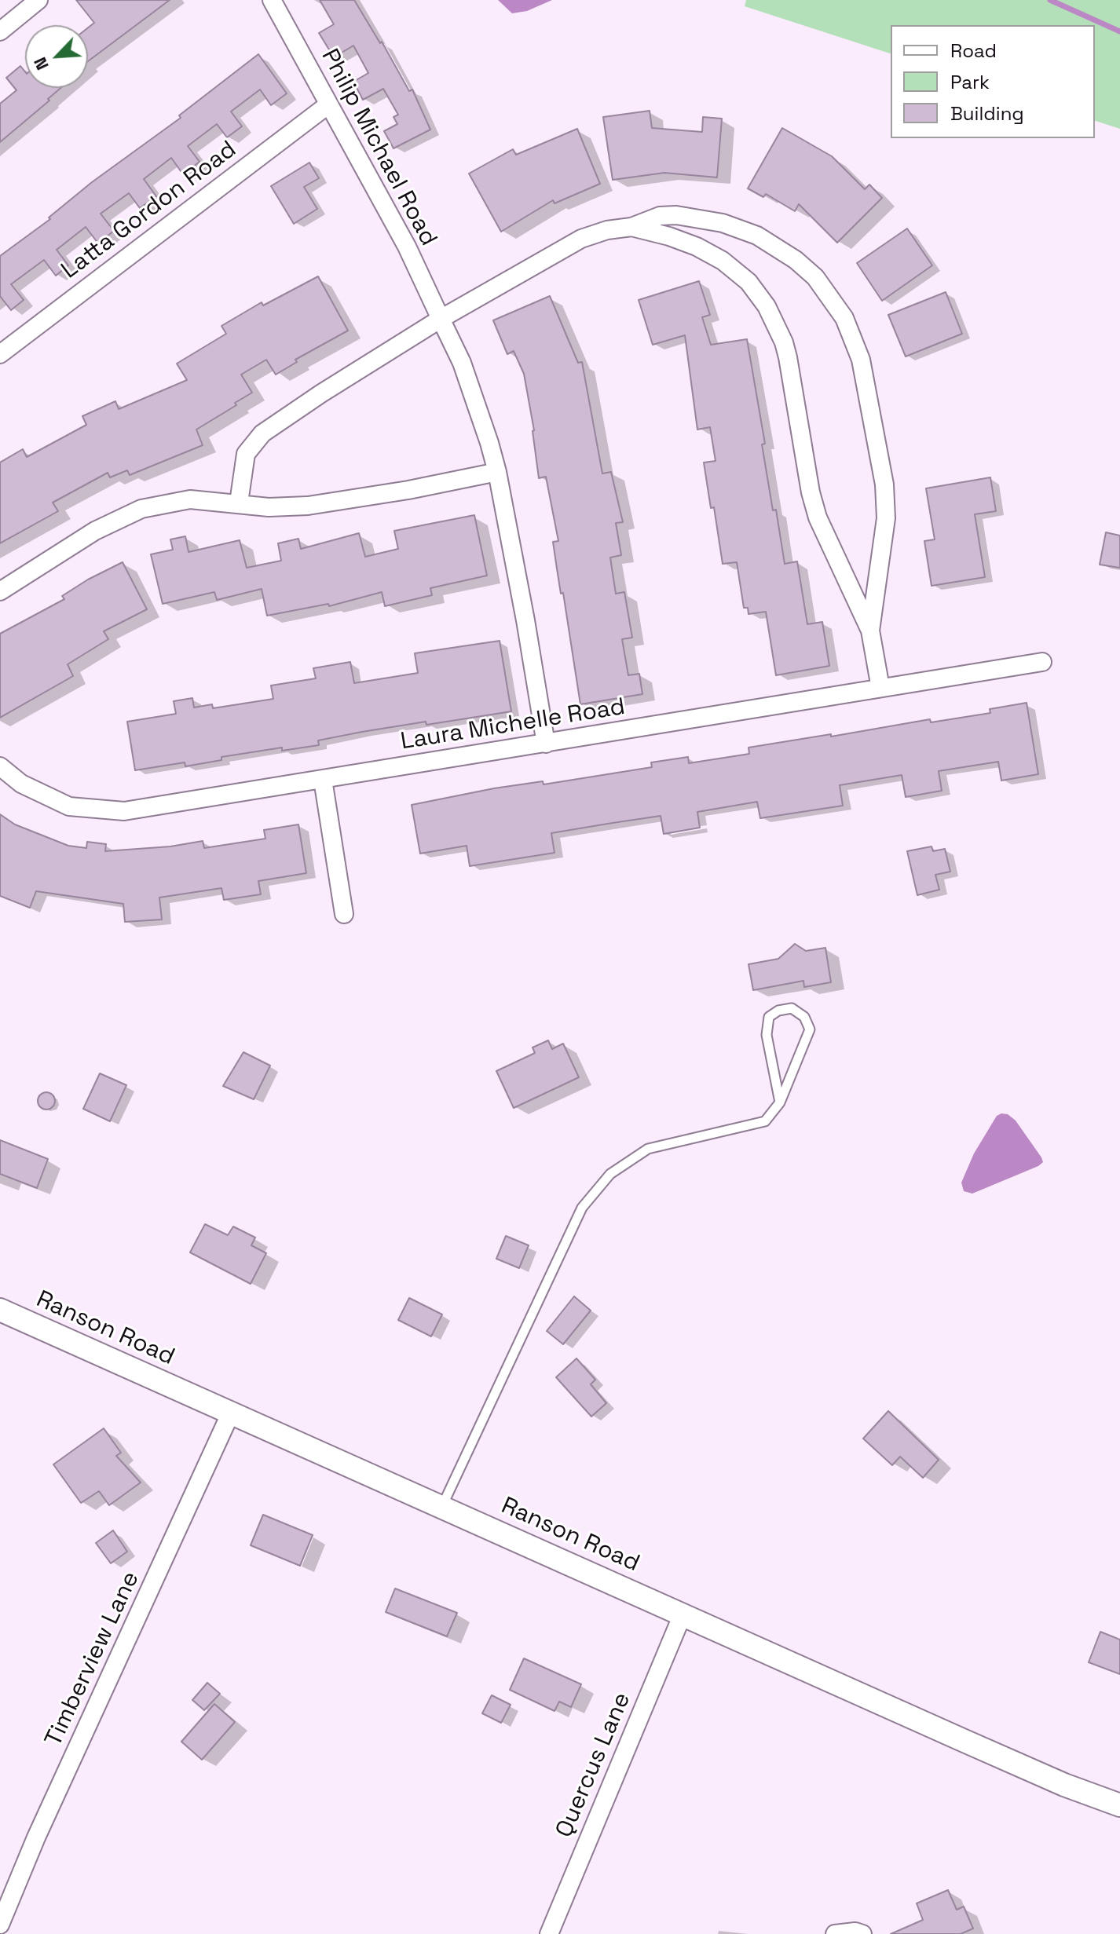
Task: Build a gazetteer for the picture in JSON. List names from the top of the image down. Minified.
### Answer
{"streets":{"street":["Philip Michael Road","Latta Gordon Road","Laura Michelle Road","Ranson Road","Timberview Lane","Quercus Lane"]},"crossings":[["Philip Michael Road","Latta Gordon Road"],["Philip Michael Road","Laura Michelle Road"],["Ranson Road","Timberview Lane"],["Ranson Road","Quercus Lane"]],"legend":["Road","Park","Building"],"north":"bottom left"}
